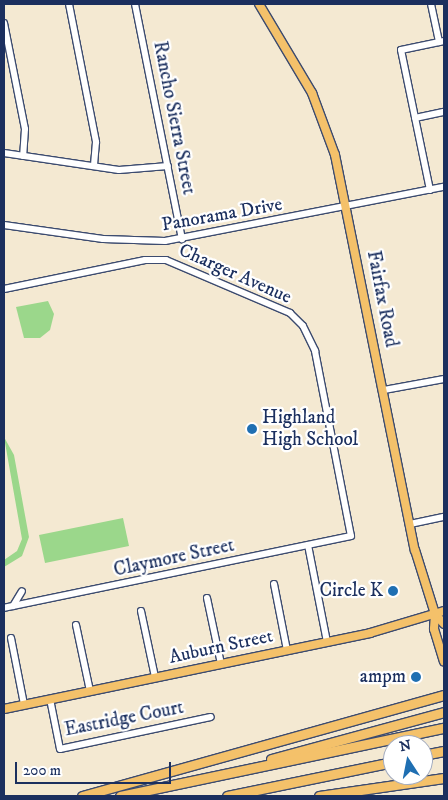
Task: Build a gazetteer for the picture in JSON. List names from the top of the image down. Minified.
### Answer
{"streets":{"main road":["Fairfax Road","Auburn Street"],"street":["Rancho Sierra Street","Panorama Drive","Charger Avenue","Claymore Street","Eastridge Court"]},"crossings":[["Rancho Sierra Street","Panorama Drive"],["Panorama Drive","Fairfax Road"],["Charger Avenue","Claymore Street"],["Fairfax Road","Auburn Street"],["Auburn Street","Eastridge Court"]],"places":["Highland High School","Circle K","ampm"],"scale_bar":"200 m","north":"top"}
